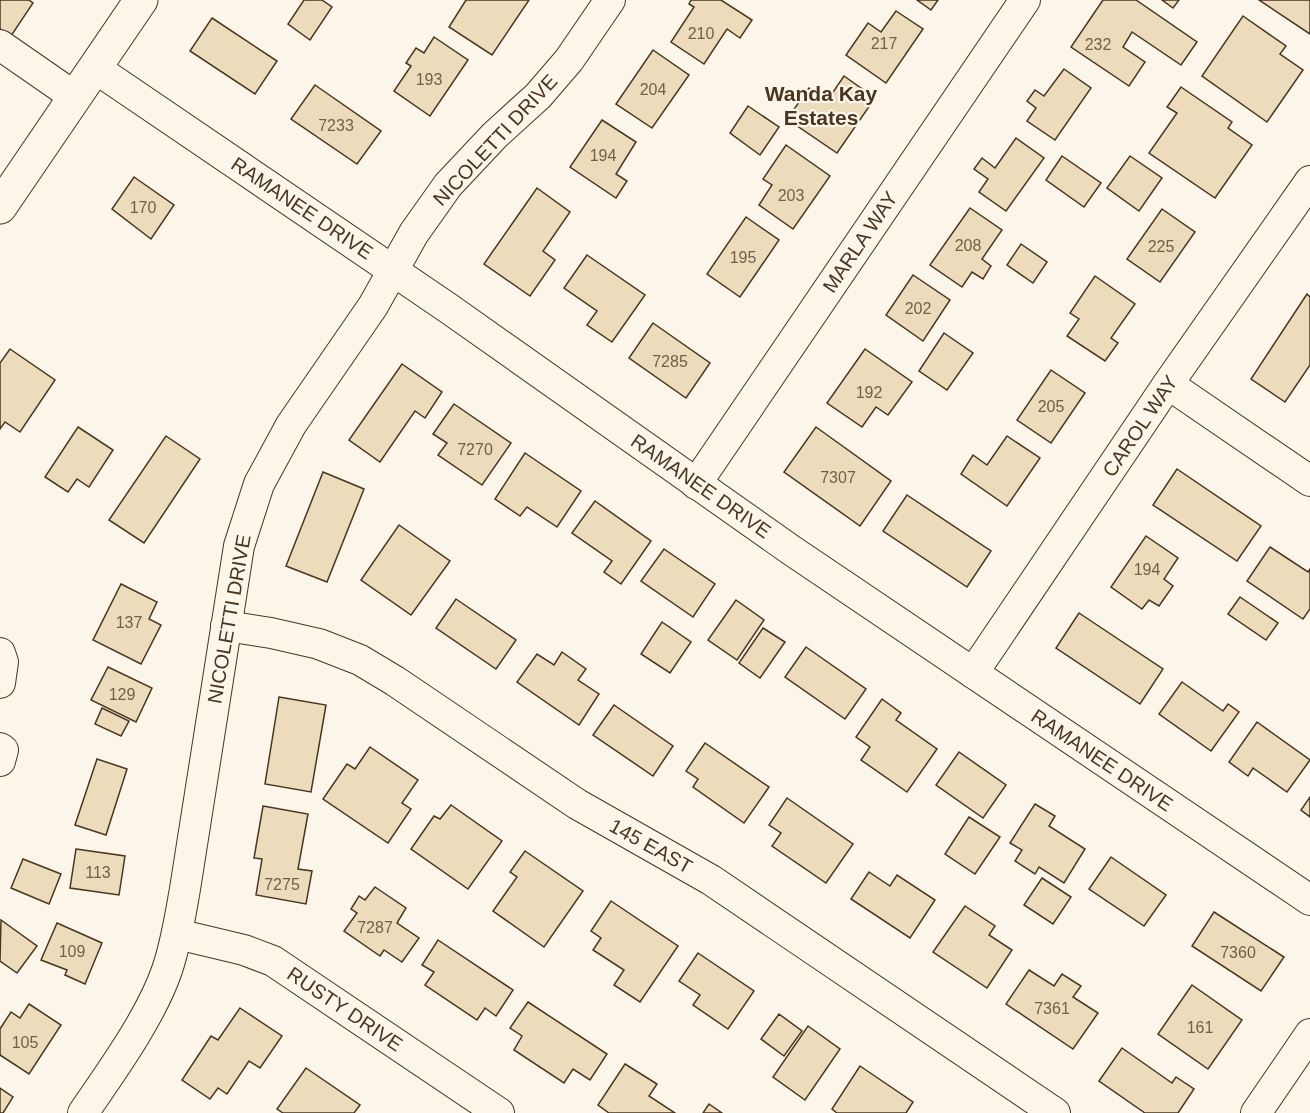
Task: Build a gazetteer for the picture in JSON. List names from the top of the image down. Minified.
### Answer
{"streets":{"street":["NICOLETTI DRIVE","RAMANEE DRIVE","MARLA WAY","CAROL WAY","145 EAST","RUSTY DRIVE"]},"crossings":[["NICOLETTI DRIVE","RAMANEE DRIVE"],["NICOLETTI DRIVE","145 EAST"],["NICOLETTI DRIVE","RUSTY DRIVE"],["RAMANEE DRIVE","MARLA WAY"],["RAMANEE DRIVE","CAROL WAY"]],"districts":["Wanda Kay Estates"],"house_numbers":["210","217","232","193","204","7233","194","203","170","208","225","195","202","7285","192","205","7270","7307","194","137","129","113","7275","7287","109","7360","7361","161","105"]}
